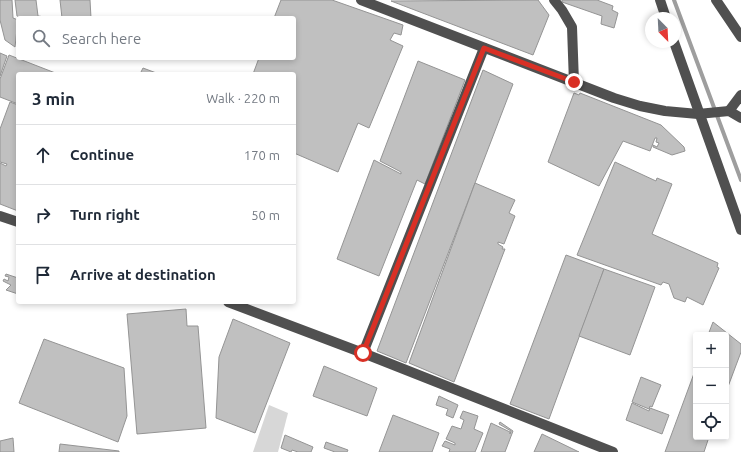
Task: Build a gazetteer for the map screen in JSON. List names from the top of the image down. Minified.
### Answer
{"north":"bottom right","page":{"search":"Search here","heading":["3 min","Walk · 220 m"],"list":[["Continue","170 m"],["Turn right","50 m"],"Arrive at destination"],"map_buttons":["+","−"]}}
